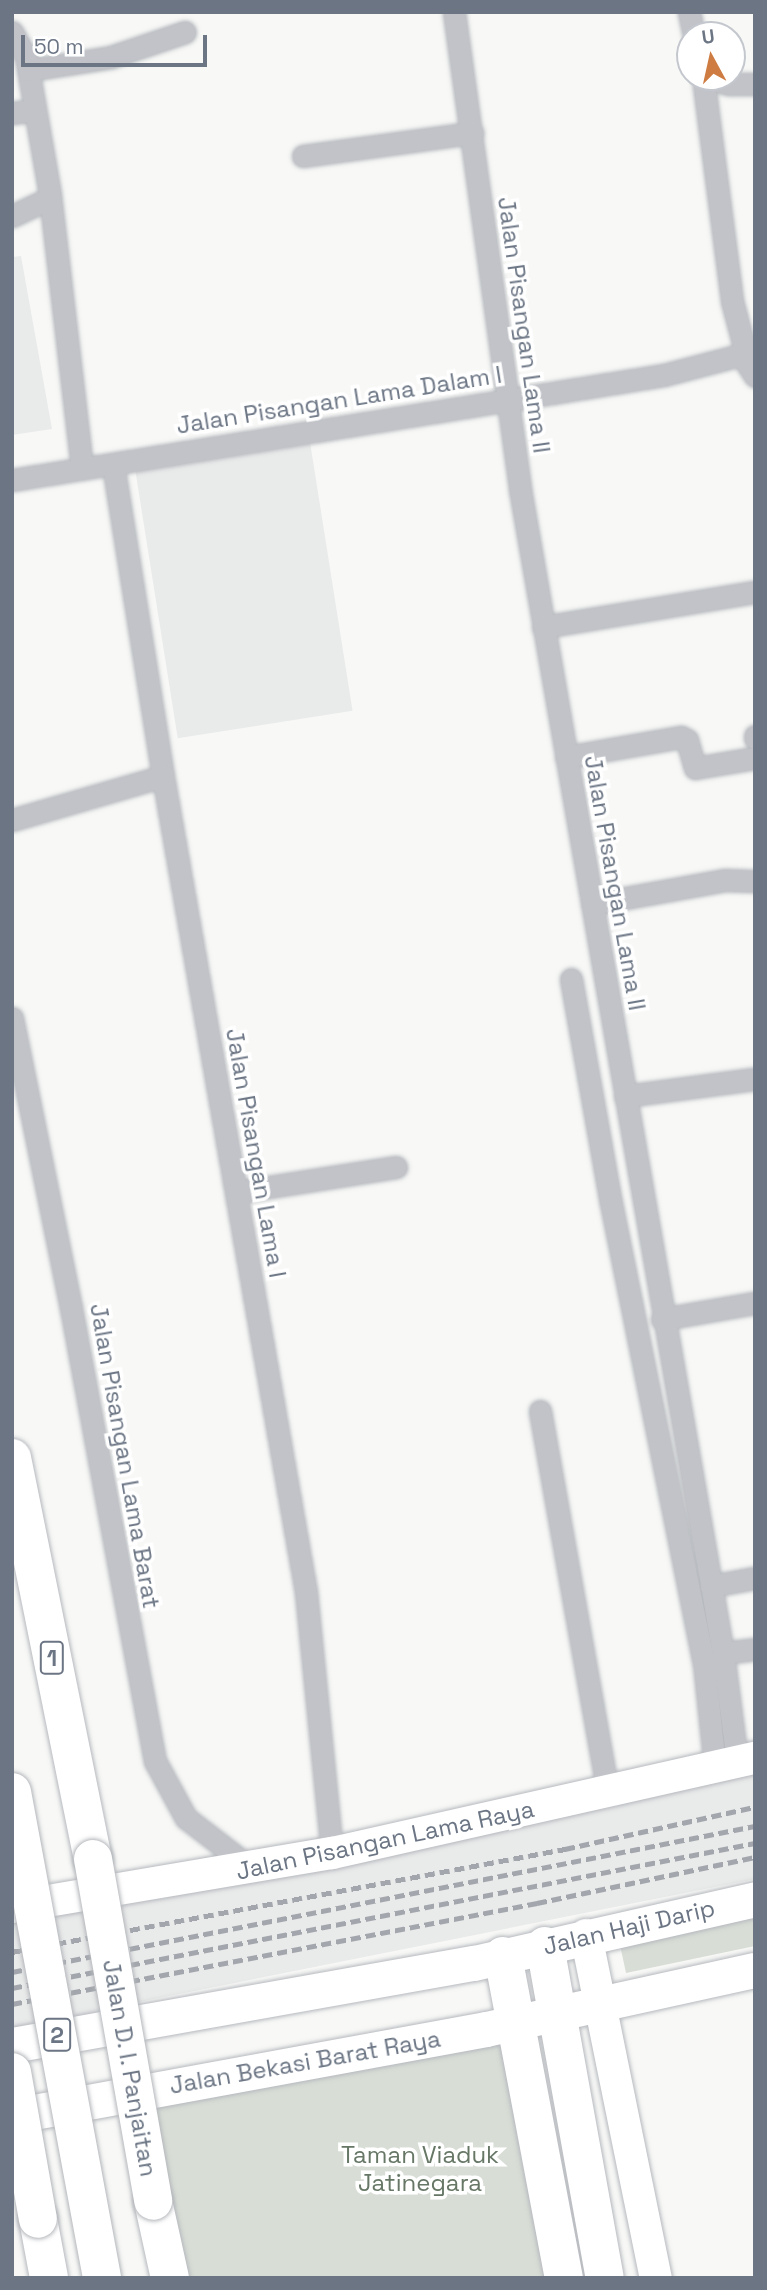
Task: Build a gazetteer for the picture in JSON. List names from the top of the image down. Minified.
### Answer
{"streets":{"highway":["1","2","Jalan D. I. Panjaitan"],"main road":["Jalan Haji Darip","Jalan Bekasi Barat Raya"],"street":["Jalan Pisangan Lama II","Jalan Pisangan Lama Dalam I","Jalan Pisangan Lama I","Jalan Pisangan Lama Barat","Jalan Pisangan Lama Raya"]},"crossings":[["Jalan Pisangan Lama II","Jalan Pisangan Lama Dalam I"],["Jalan Pisangan Lama II","Jalan Pisangan Lama Raya"],["Jalan Pisangan Lama Dalam I","Jalan Pisangan Lama I"],["Jalan Pisangan Lama I","Jalan Pisangan Lama Raya"],["Jalan Pisangan Lama Barat","Jalan Pisangan Lama Raya"]],"parks":["Taman Viaduk Jatinegara"],"scale_bar":"50 m","north":"top"}
